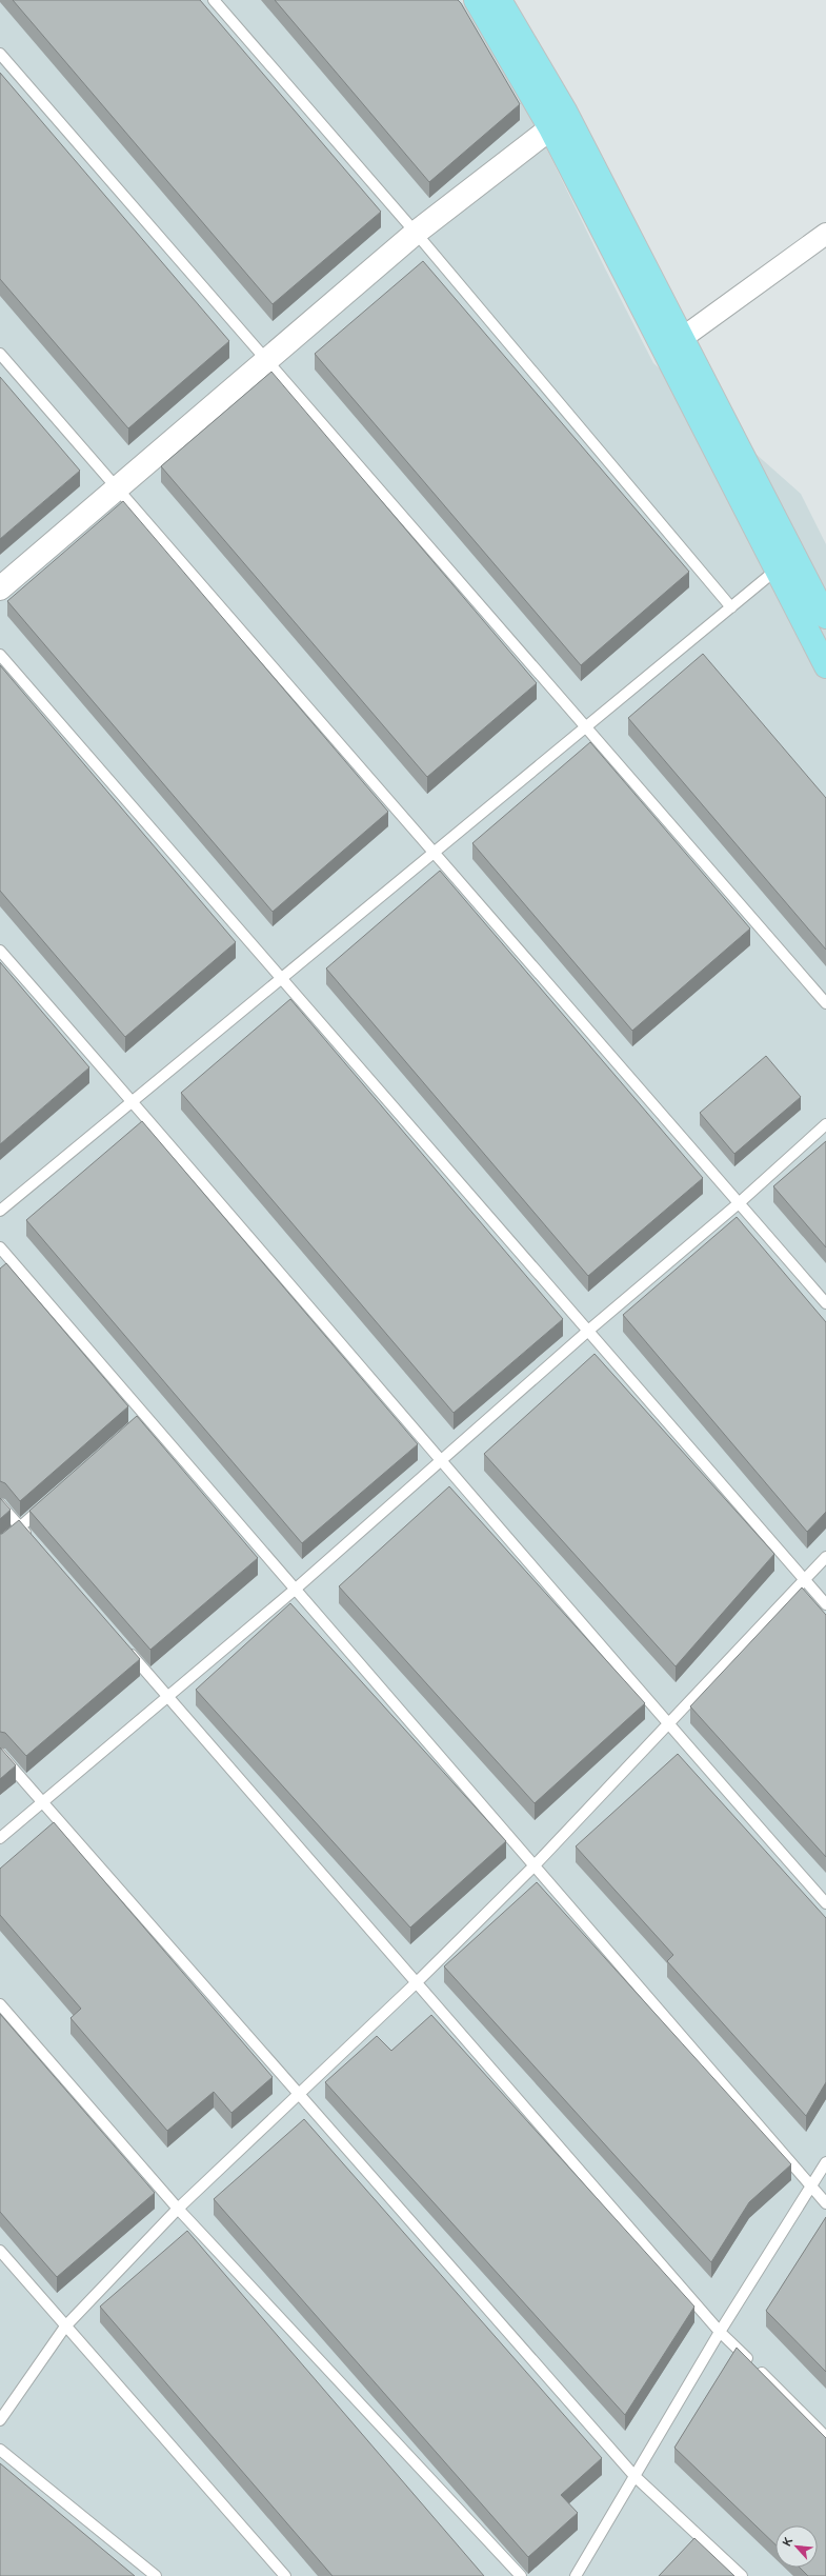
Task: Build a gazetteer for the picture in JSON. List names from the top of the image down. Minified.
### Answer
{"north":"top left"}
